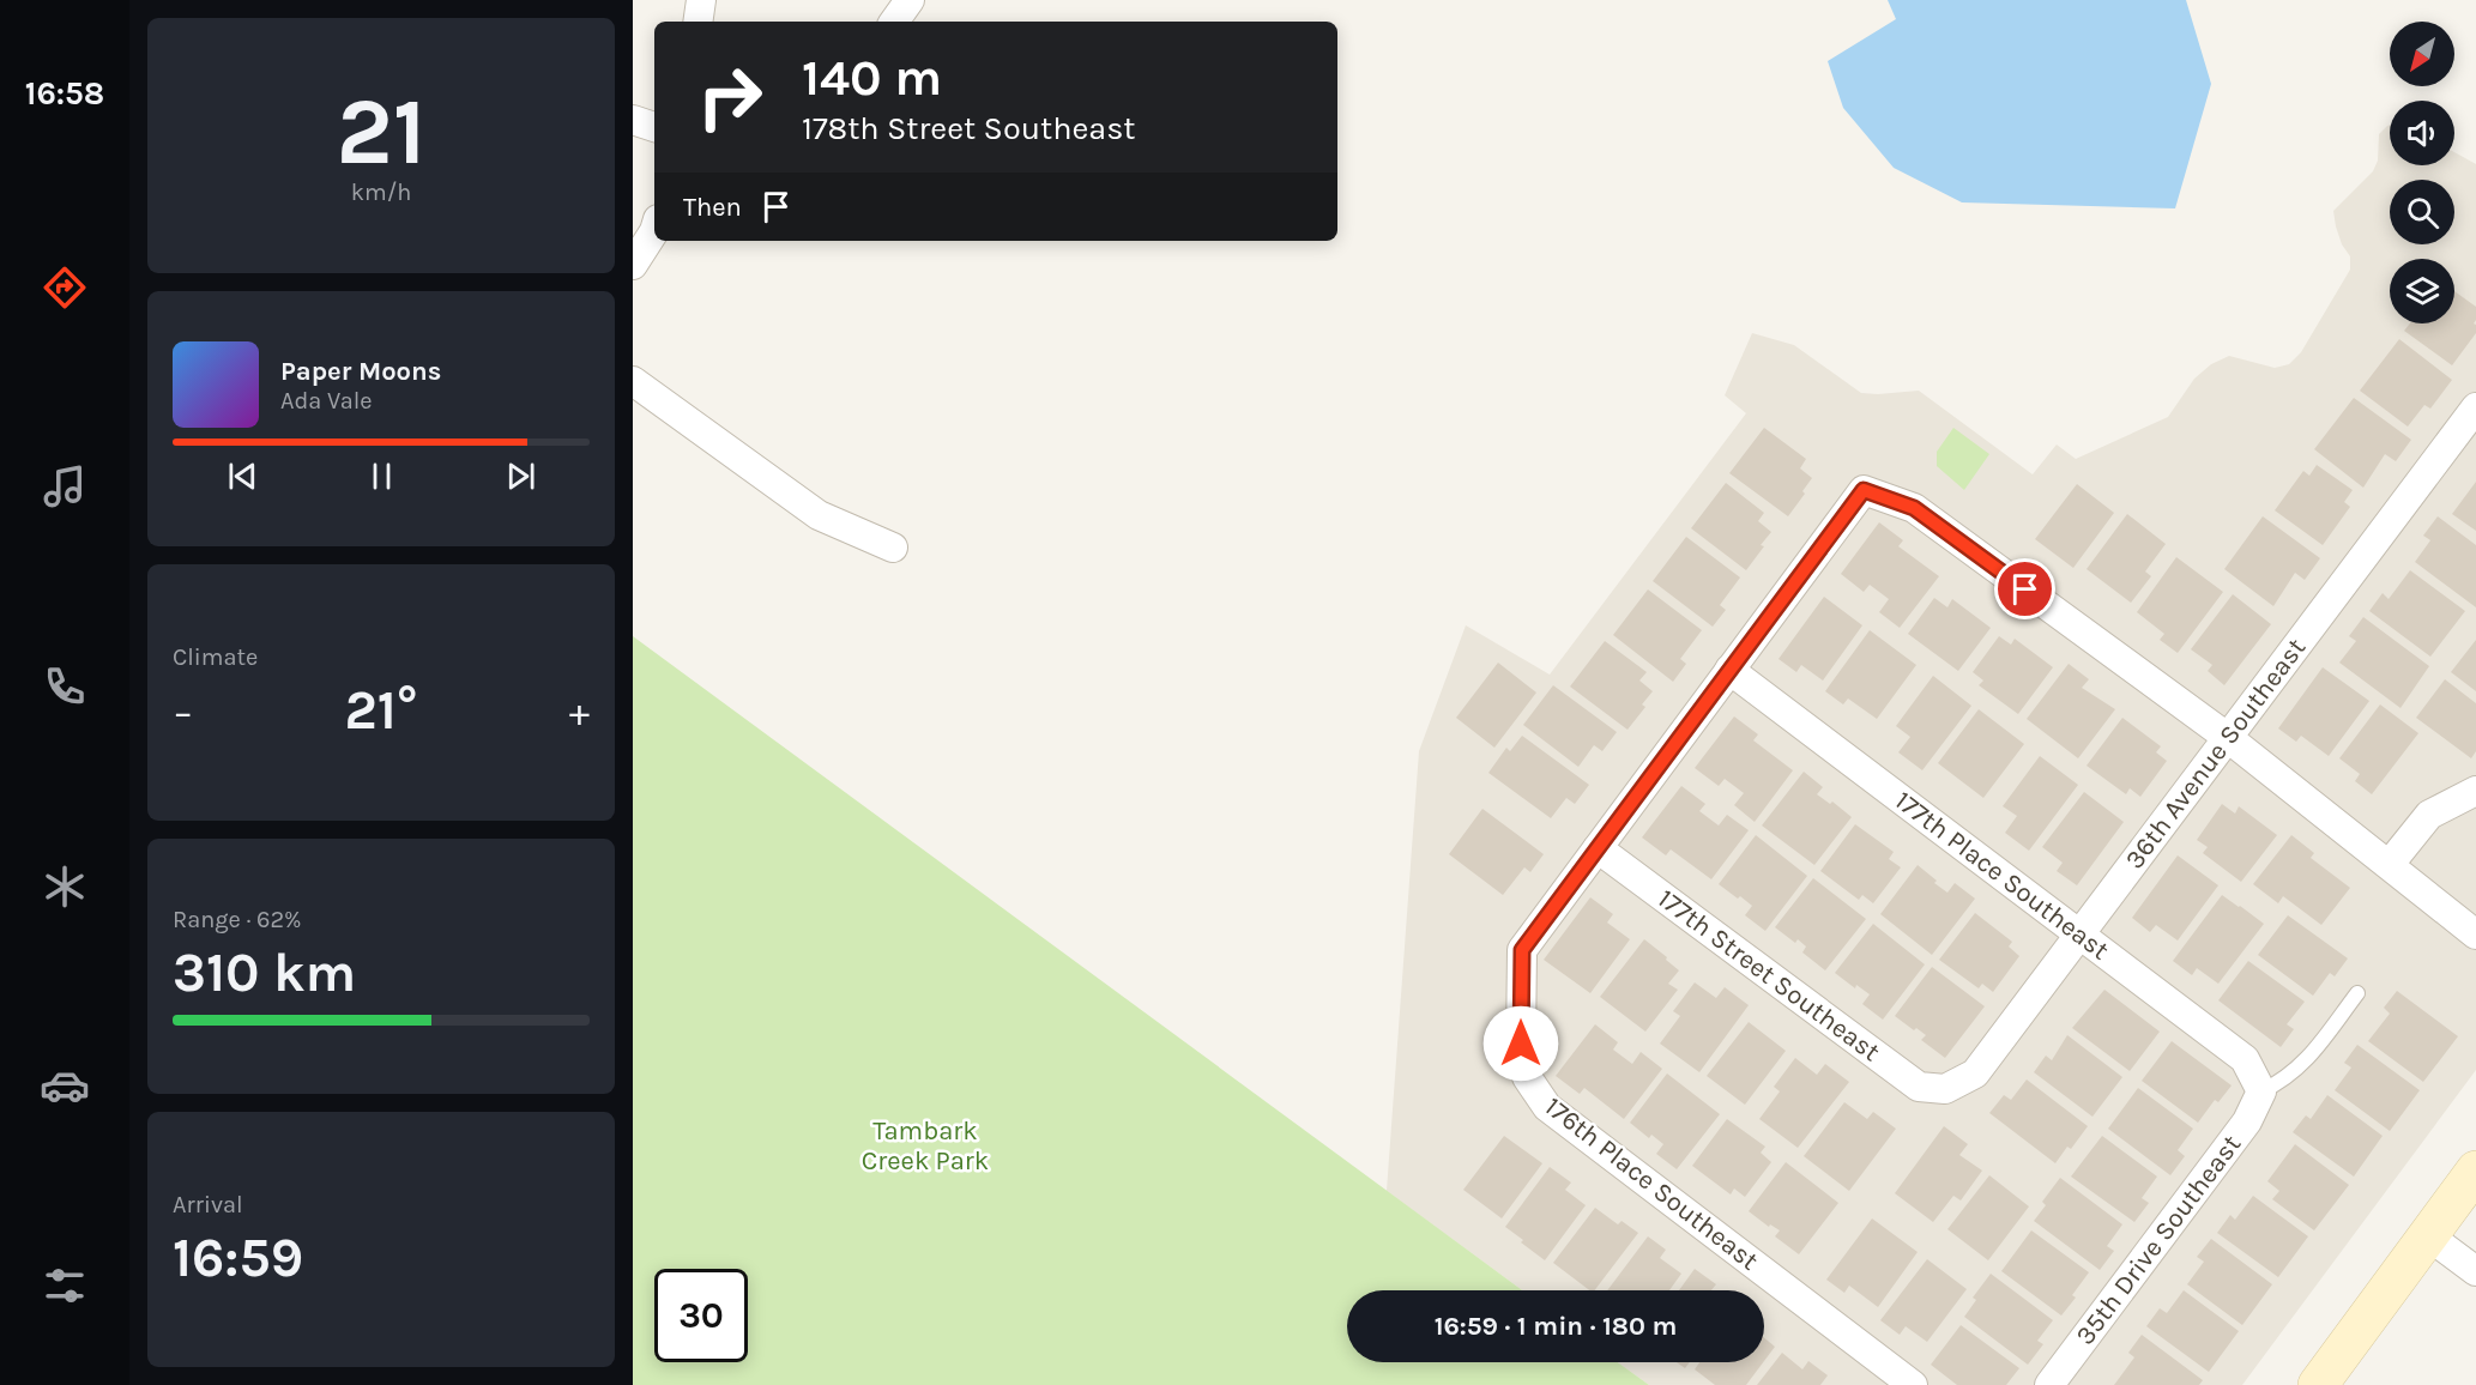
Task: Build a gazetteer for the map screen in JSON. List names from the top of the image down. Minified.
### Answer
{"streets":{"street":["36th Avenue Southeast","177th Place Southeast","177th Street Southeast","176th Place Southeast","35th Drive Southeast"]},"crossings":[["36th Avenue Southeast","177th Place Southeast"],["36th Avenue Southeast","177th Street Southeast"],["36th Avenue Southeast","176th Place Southeast"],["177th Place Southeast","176th Place Southeast"],["177th Place Southeast","35th Drive Southeast"],["177th Street Southeast","176th Place Southeast"]],"parks":["Tambark Creek Park"],"north":"bottom left","page":{"tabs":"16:58","tile":[["21","km/h"],"Climate",["Range · 62%","310 km"],["Arrival","16:59"]],"turn":["140 m","178th Street Southeast"],"then":"Then","song":["Paper Moons","Ada Vale"],"heat":["−","21°","+"],"limit":"30","trip":"16:59 · 1 min · 180 m"}}
